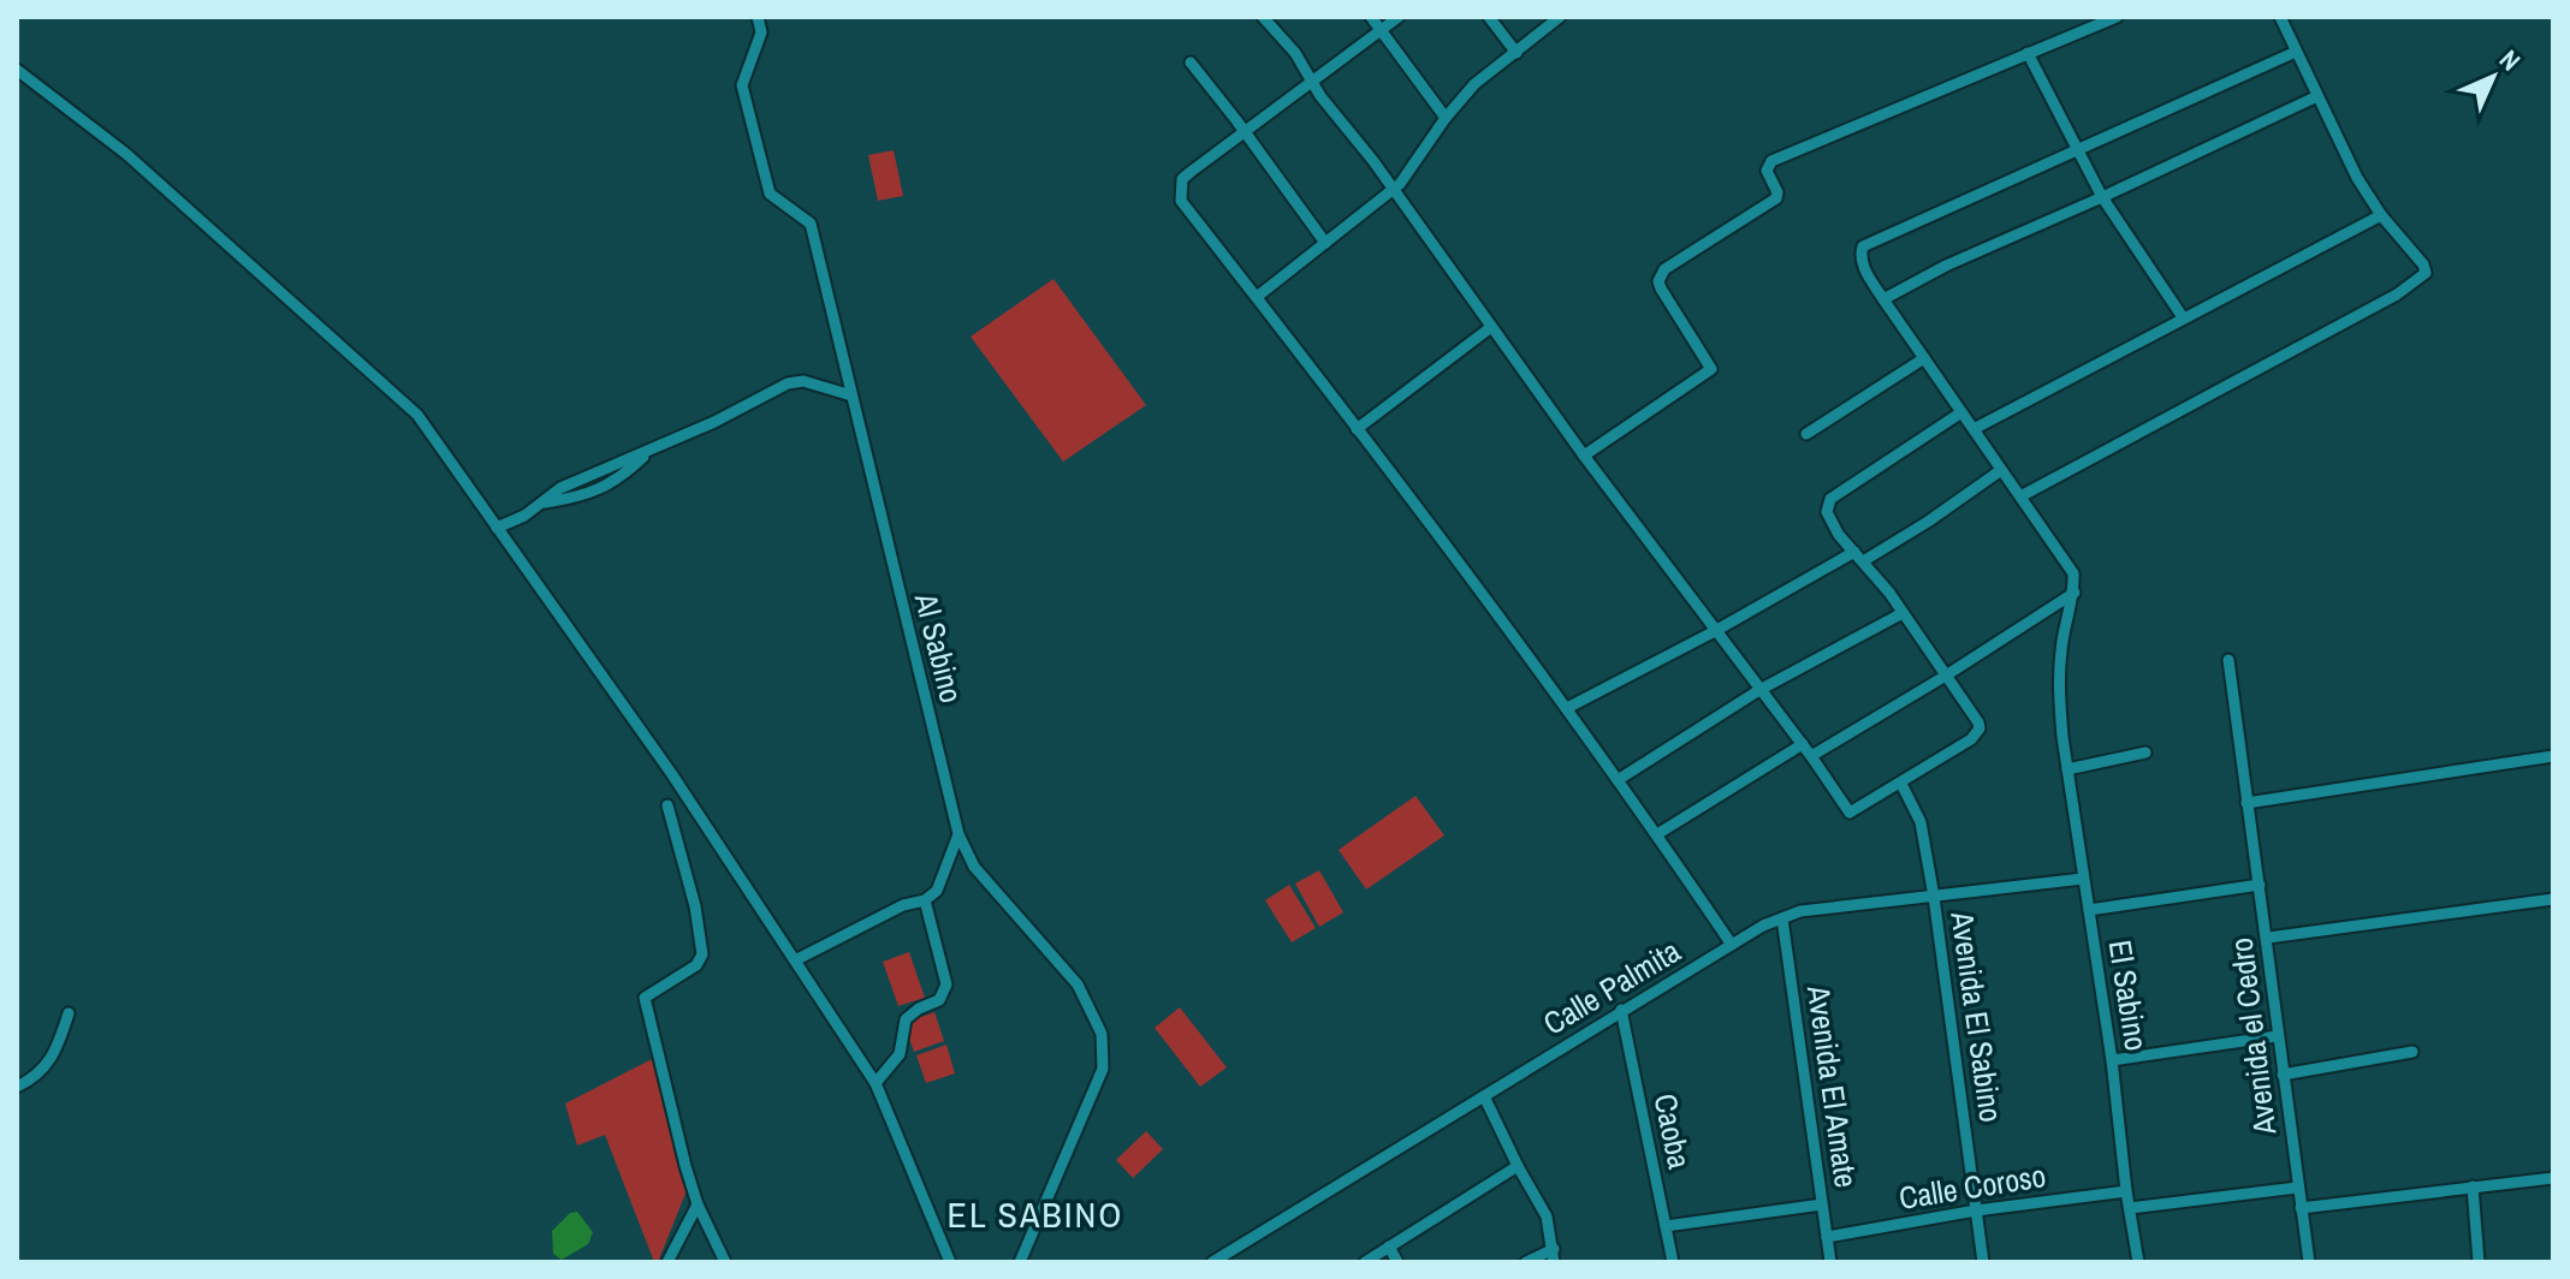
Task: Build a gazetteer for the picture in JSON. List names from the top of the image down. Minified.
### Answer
{"streets":{"street":["Al Sabino","Calle Palmita","El Sabino","Avenida El Sabino","Avenida el Cedro","Avenida El Amate","Caoba","Calle Coroso"]},"crossings":[["Calle Palmita","El Sabino"],["Calle Palmita","Avenida El Sabino"],["Calle Palmita","Avenida El Amate"],["Calle Palmita","Caoba"],["El Sabino","Calle Coroso"],["Avenida El Sabino","Calle Coroso"],["Avenida El Amate","Calle Coroso"]],"districts":["EL SABINO"],"north":"top right"}
